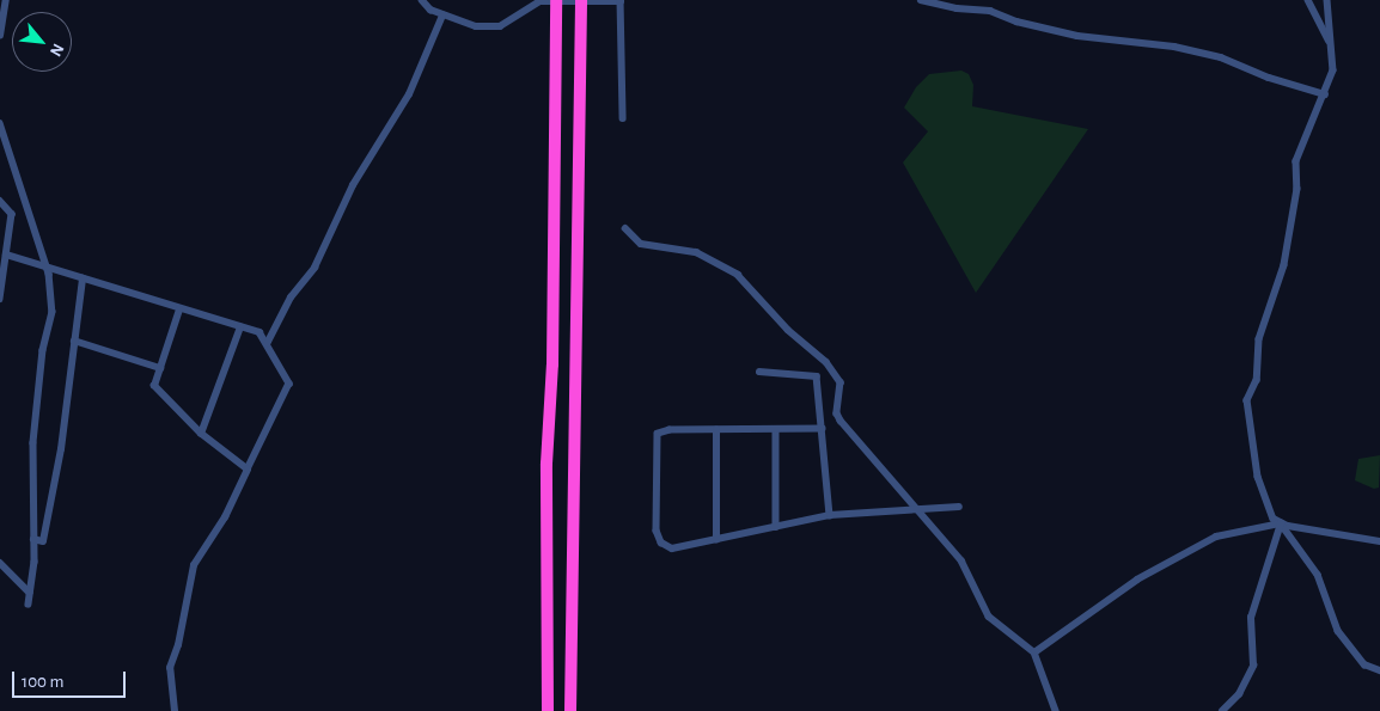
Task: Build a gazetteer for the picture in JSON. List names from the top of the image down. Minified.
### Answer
{"scale_bar":"100 m","north":"bottom right"}
